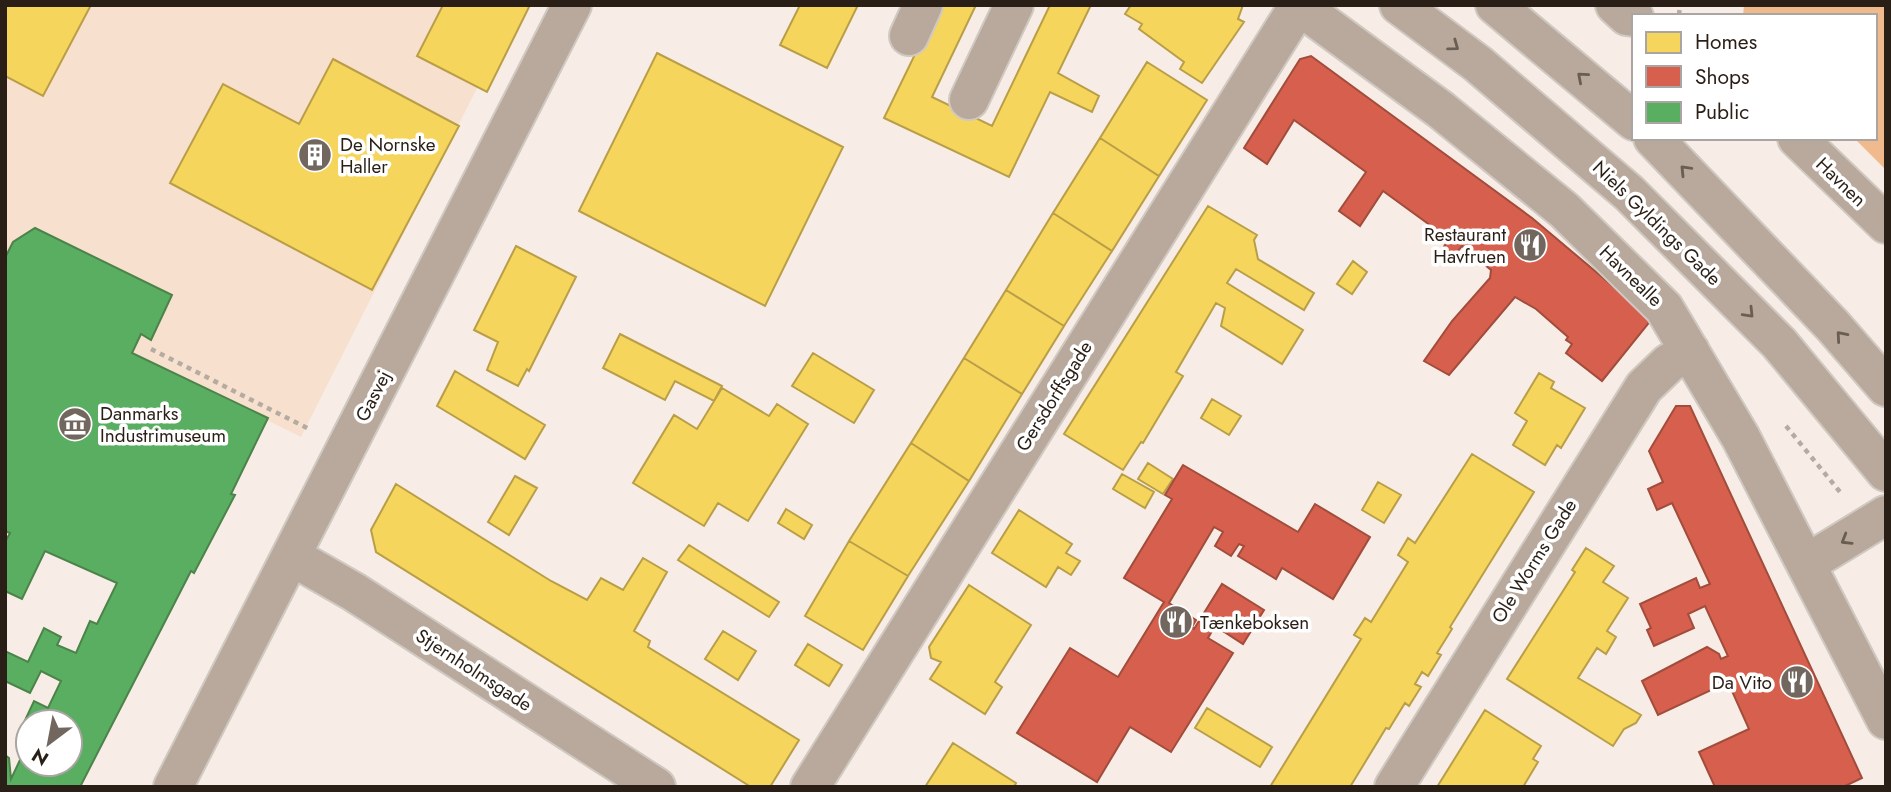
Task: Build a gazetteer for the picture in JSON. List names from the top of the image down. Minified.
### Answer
{"streets":{"street":["Havnen","Niels Gyldings Gade","Havnealle","Gasvej","Gersdorffsgade","Ole Worms Gade","Stjernholmsgade"]},"crossings":[["Havnealle","Gersdorffsgade"],["Havnealle","Ole Worms Gade"],["Gasvej","Stjernholmsgade"]],"places":{"building":["De Nornske Haller"],"restaurant":["Restaurant Havfruen","Tænkeboksen","Da Vito"],"museum":["Danmarks Industrimuseum"]},"legend":["Homes","Shops","Public"],"north":"bottom left"}
